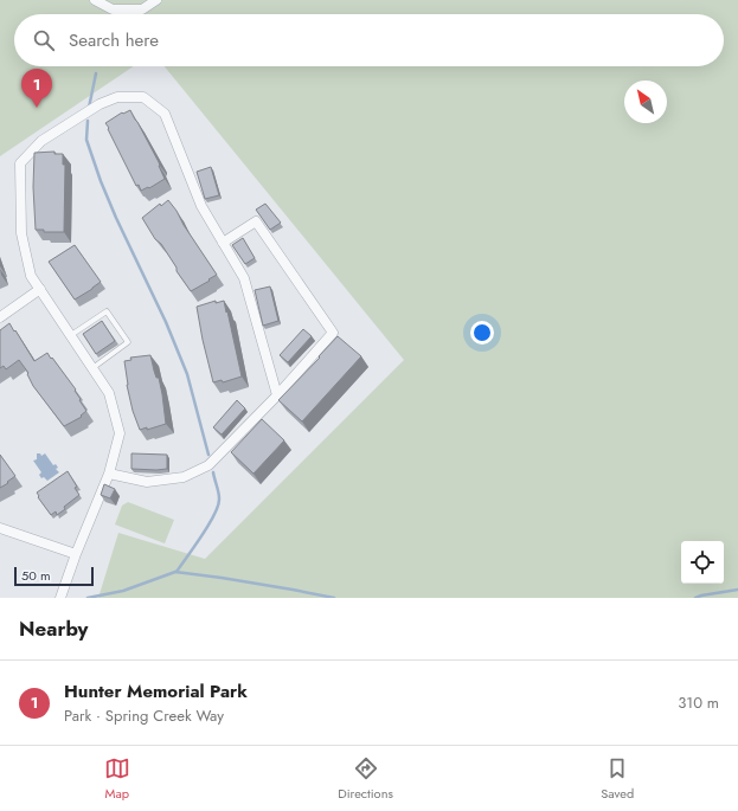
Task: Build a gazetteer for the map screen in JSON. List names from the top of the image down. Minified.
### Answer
{"scale_bar":"50 m","north":"top left","page":{"search":"Search here","pins":"1","scale":"50 m","heading":"Nearby","list":[{"mark":"1","name":"Hunter Memorial Park","note":"Park · Spring Creek Way","value":"310 m"}],"nav":["Map","Directions","Saved"]}}
